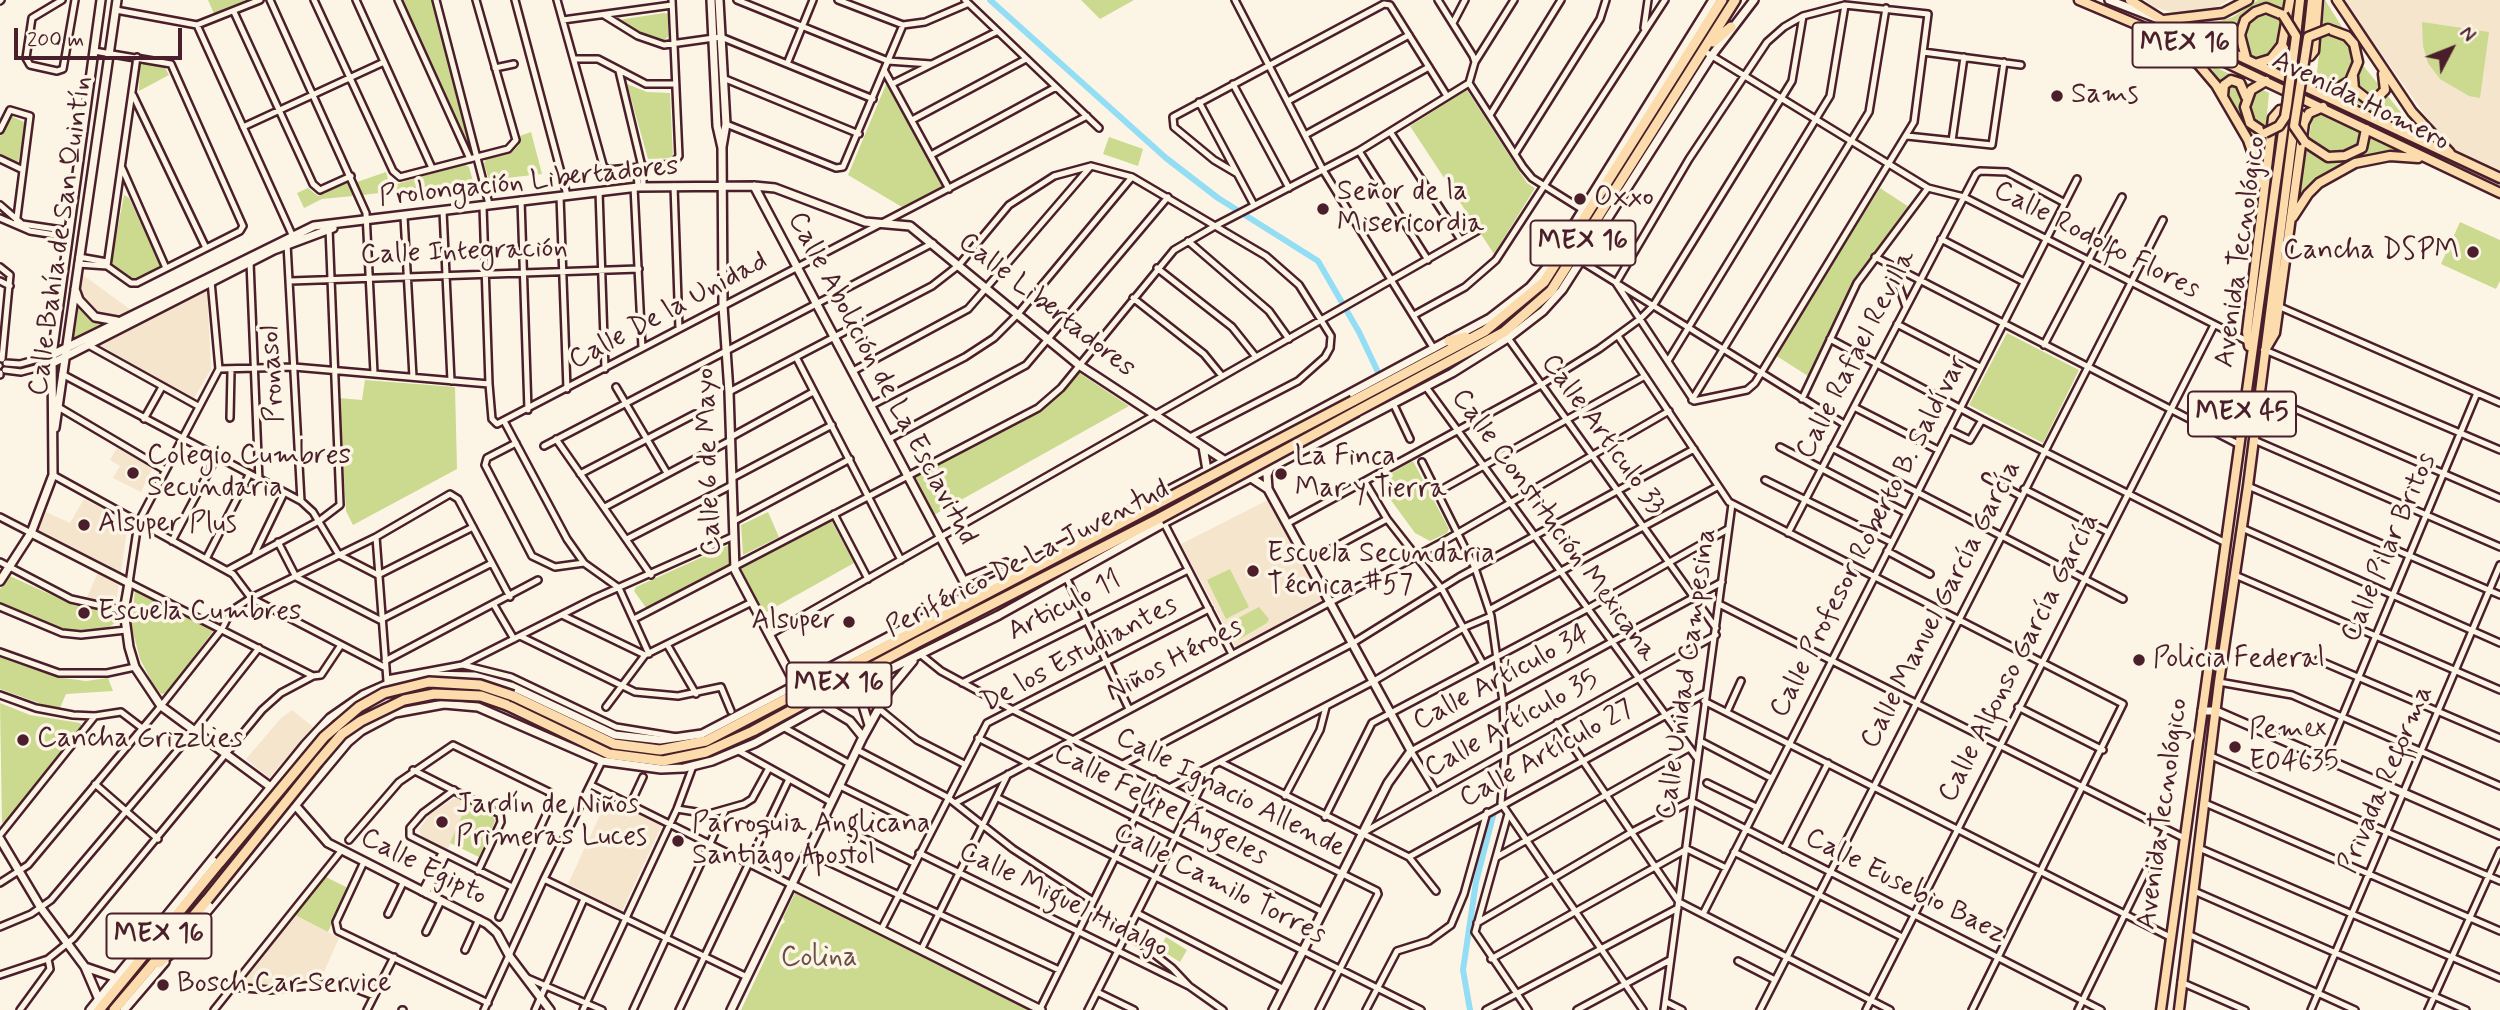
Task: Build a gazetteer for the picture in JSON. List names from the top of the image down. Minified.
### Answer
{"streets":{"highway":["MEX 16","Periférico De La Juventud"],"main road":["Avenida Homero","Prolongación Libertadores","Calle Bahía de San Quintín","Avenida Tecnológico","Calle Libertadores","Calle Abolición de La Esclavitud","MEX 45","Calle 6 de Mayo","Calle Egipto"],"street":["Calle Rodolfo Flores","Calle Integración","Calle De la Unidad","Calle Rafael Revilla","Pronasol","Calle Artículo 33","Calle Constitución Mexicana","Calle Profesor Roberto B. Saldívar","Calle Pilar Britos","Calle Manuel García García","Articulo 11","De los Estudiantes","Calle Alfonso García García","Niños Héroes","Calle Unidad Campesina","Calle Artículo 34","Calle Artículo 35","Calle Artículo 27","Privada Reforma","Calle Ignacio Allende","Calle Felipe Ángeles","Calle Camilo Torres","Calle Eusebio Baez","Calle Miguel Hidalgo"]},"crossings":[["MEX 16","Avenida Homero"],["MEX 16","Periférico De La Juventud"],["Prolongación Libertadores","Calle Bahía de San Quintín"],["Prolongación Libertadores","Calle Libertadores"],["Prolongación Libertadores","Calle De la Unidad"],["Prolongación Libertadores","Pronasol"],["Prolongación Libertadores","Calle Abolición de La Esclavitud"],["Prolongación Libertadores","Calle 6 de Mayo"],["Calle Rodolfo Flores","Avenida Tecnológico"],["Calle Rodolfo Flores","Calle Rafael Revilla"],["Calle Rodolfo Flores","Calle Profesor Roberto B. Saldívar"],["Calle Rodolfo Flores","Periférico De La Juventud"],["Calle Rodolfo Flores","Calle Manuel García García"],["Calle Rodolfo Flores","Calle Alfonso García García"],["Calle Integración","Pronasol"],["Calle Libertadores","Calle De la Unidad"],["Calle De la Unidad","Calle Abolición de La Esclavitud"],["Calle De la Unidad","Calle 6 de Mayo"],["Calle Rafael Revilla","Calle Profesor Roberto B. Saldívar"],["Calle Artículo 33","Periférico De La Juventud"],["Calle Artículo 33","Niños Héroes"],["Calle Artículo 33","Calle Unidad Campesina"],["Calle Artículo 33","Calle Artículo 34"],["Calle Artículo 33","Calle Artículo 35"],["Calle Constitución Mexicana","Niños Héroes"],["Calle Constitución Mexicana","Calle Unidad Campesina"],["Calle Constitución Mexicana","Calle Artículo 34"],["Calle Constitución Mexicana","Calle Artículo 35"],["Calle Constitución Mexicana","Calle Artículo 27"],["Calle Profesor Roberto B. Saldívar","Calle Eusebio Baez"],["Calle Manuel García García","Calle Eusebio Baez"],["Articulo 11","Calle Ignacio Allende"],["De los Estudiantes","Calle Ignacio Allende"],["De los Estudiantes","Calle Felipe Ángeles"],["De los Estudiantes","Calle Miguel Hidalgo"],["Calle Alfonso García García","Calle Eusebio Baez"],["Niños Héroes","Calle Unidad Campesina"],["Niños Héroes","Calle Ignacio Allende"],["Niños Héroes","Calle Felipe Ángeles"],["Calle Unidad Campesina","Calle Artículo 34"],["Calle Unidad Campesina","Calle Artículo 35"],["Calle Unidad Campesina","Calle Artículo 27"],["Calle Unidad Campesina","Calle Eusebio Baez"],["Calle Ignacio Allende","Calle Camilo Torres"]],"parks":["Colina"],"places":["Sams","Oxxo","Señor de la Misericordia","Cancha DSPM","Colegio Cumbres Secundaria","La Finca Mar y Tierra","Alsuper Plus","Escuela Secundaria Técnica #57","Escuela Cumbres","Alsuper","Policia Federal","Cancha Grizzlies","Pemex E04635","Jardín de Niños Primeras Luces","Parroquia Anglicana Santiago Apostol","Bosch Car Service"],"scale_bar":"200 m","north":"top right"}
